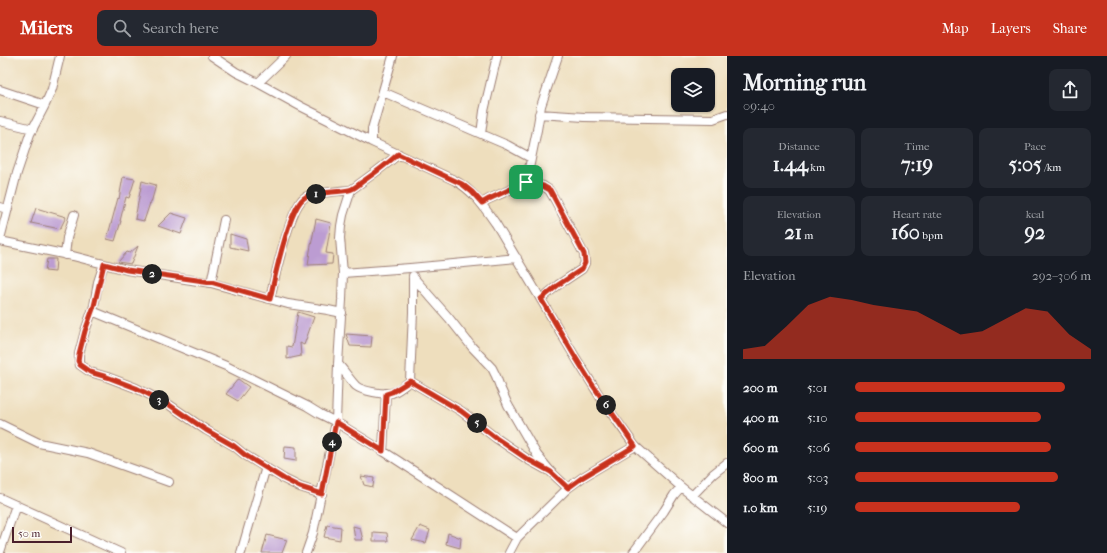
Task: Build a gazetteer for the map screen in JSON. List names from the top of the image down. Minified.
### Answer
{"scale_bar":"50 m","page":{"header":"Milers","search":"Search here","nav":["Map","Layers","Share"],"heading":["Morning run","09:40"],"stats":[["Distance","1.44 km"],["Time","7:19"],["Pace","5:05 /km"],["Elevation","21 m"],["Heart rate","160 bpm"],["kcal","92"]],"pins":["1","2","3","6","5","4"],"chart":["Elevation","292–306 m"],"list":[{"name":"200 m","note":"5:01"},{"name":"400 m","note":"5:10"},{"name":"600 m","note":"5:06"},{"name":"800 m","note":"5:03"},{"name":"1.0 km","note":"5:19"}],"scale":"50 m"}}
